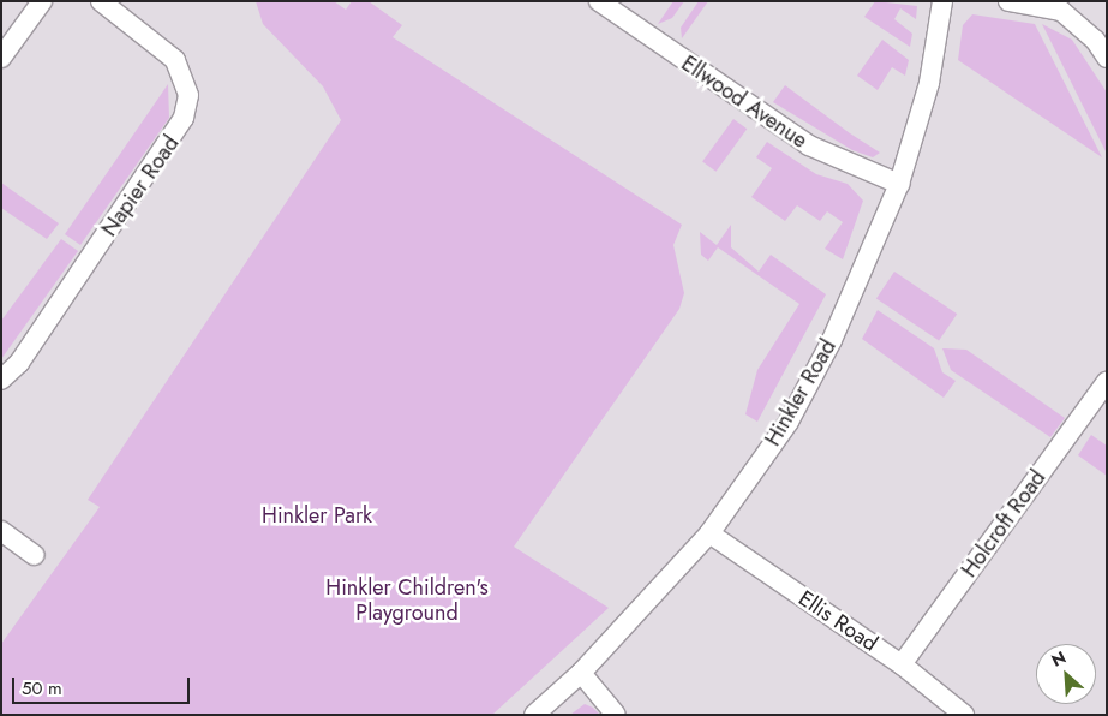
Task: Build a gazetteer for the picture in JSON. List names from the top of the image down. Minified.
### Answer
{"streets":{"street":["Ellwood Avenue","Napier Road","Hinkler Road","Holcroft Road","Ellis Road"]},"crossings":[["Ellwood Avenue","Hinkler Road"],["Hinkler Road","Ellis Road"],["Holcroft Road","Ellis Road"]],"parks":["Hinkler Park","Hinkler Children's Playground"],"scale_bar":"50 m","north":"top left"}
